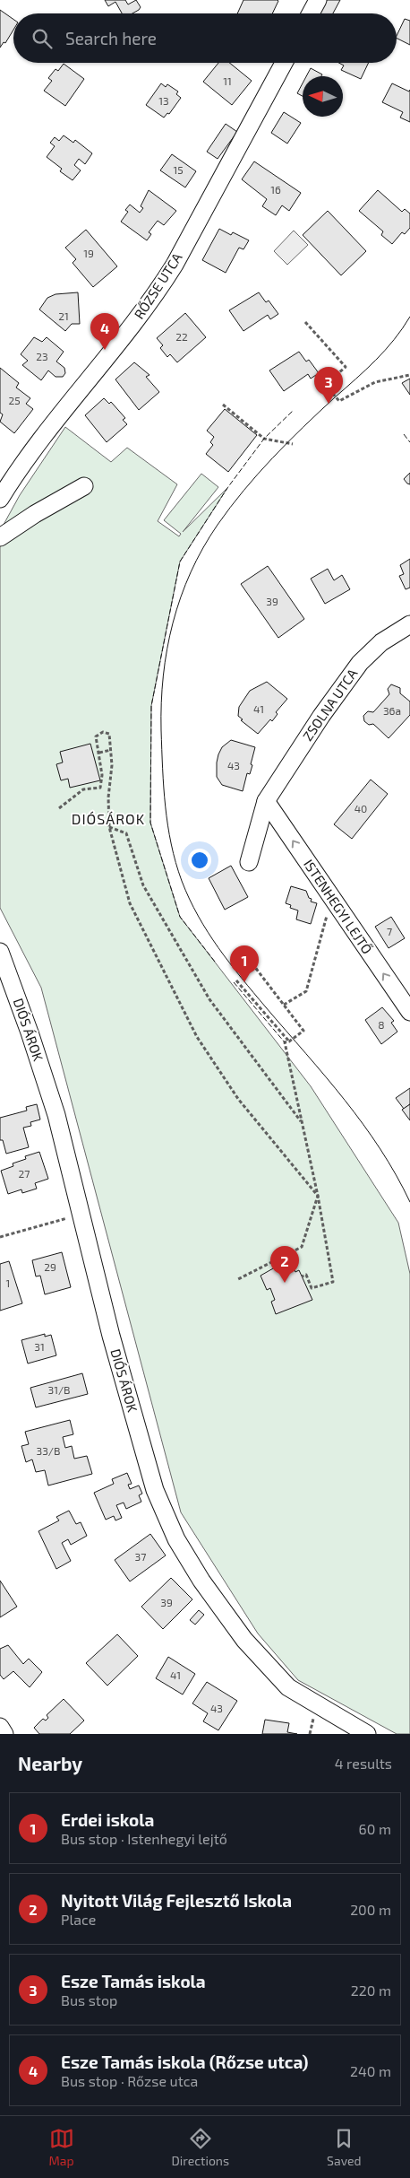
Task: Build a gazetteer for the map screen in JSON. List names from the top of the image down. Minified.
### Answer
{"streets":{"street":["RŐZSE UTCA","ZSOLNA UTCA","ISTENHEGYI LEJTŐ","DIÓS ÁROK"]},"crossings":[["ZSOLNA UTCA","ISTENHEGYI LEJTŐ"]],"one_way":["ISTENHEGYI LEJTŐ"],"districts":["DIÓSÁROK"],"house_numbers":["11","13","15","16","19","21","22","23","25","39","41","36a","43","40","7","8","27","29","1","31","31/B","33/B","37","39","41","43"],"north":"left","page":{"search":"Search here","pins":["4","3","1","2"],"heading":["Nearby","4 results"],"list":[{"mark":"1","name":"Erdei iskola","note":"Bus stop · Istenhegyi lejtő","value":"60 m"},{"mark":"2","name":"Nyitott Világ Fejlesztő Iskola","note":"Place","value":"200 m"},{"mark":"3","name":"Esze Tamás iskola","note":"Bus stop","value":"220 m"},{"mark":"4","name":"Esze Tamás iskola (Rőzse utca)","note":"Bus stop · Rőzse utca","value":"240 m"}],"nav":["Map","Directions","Saved"]}}
